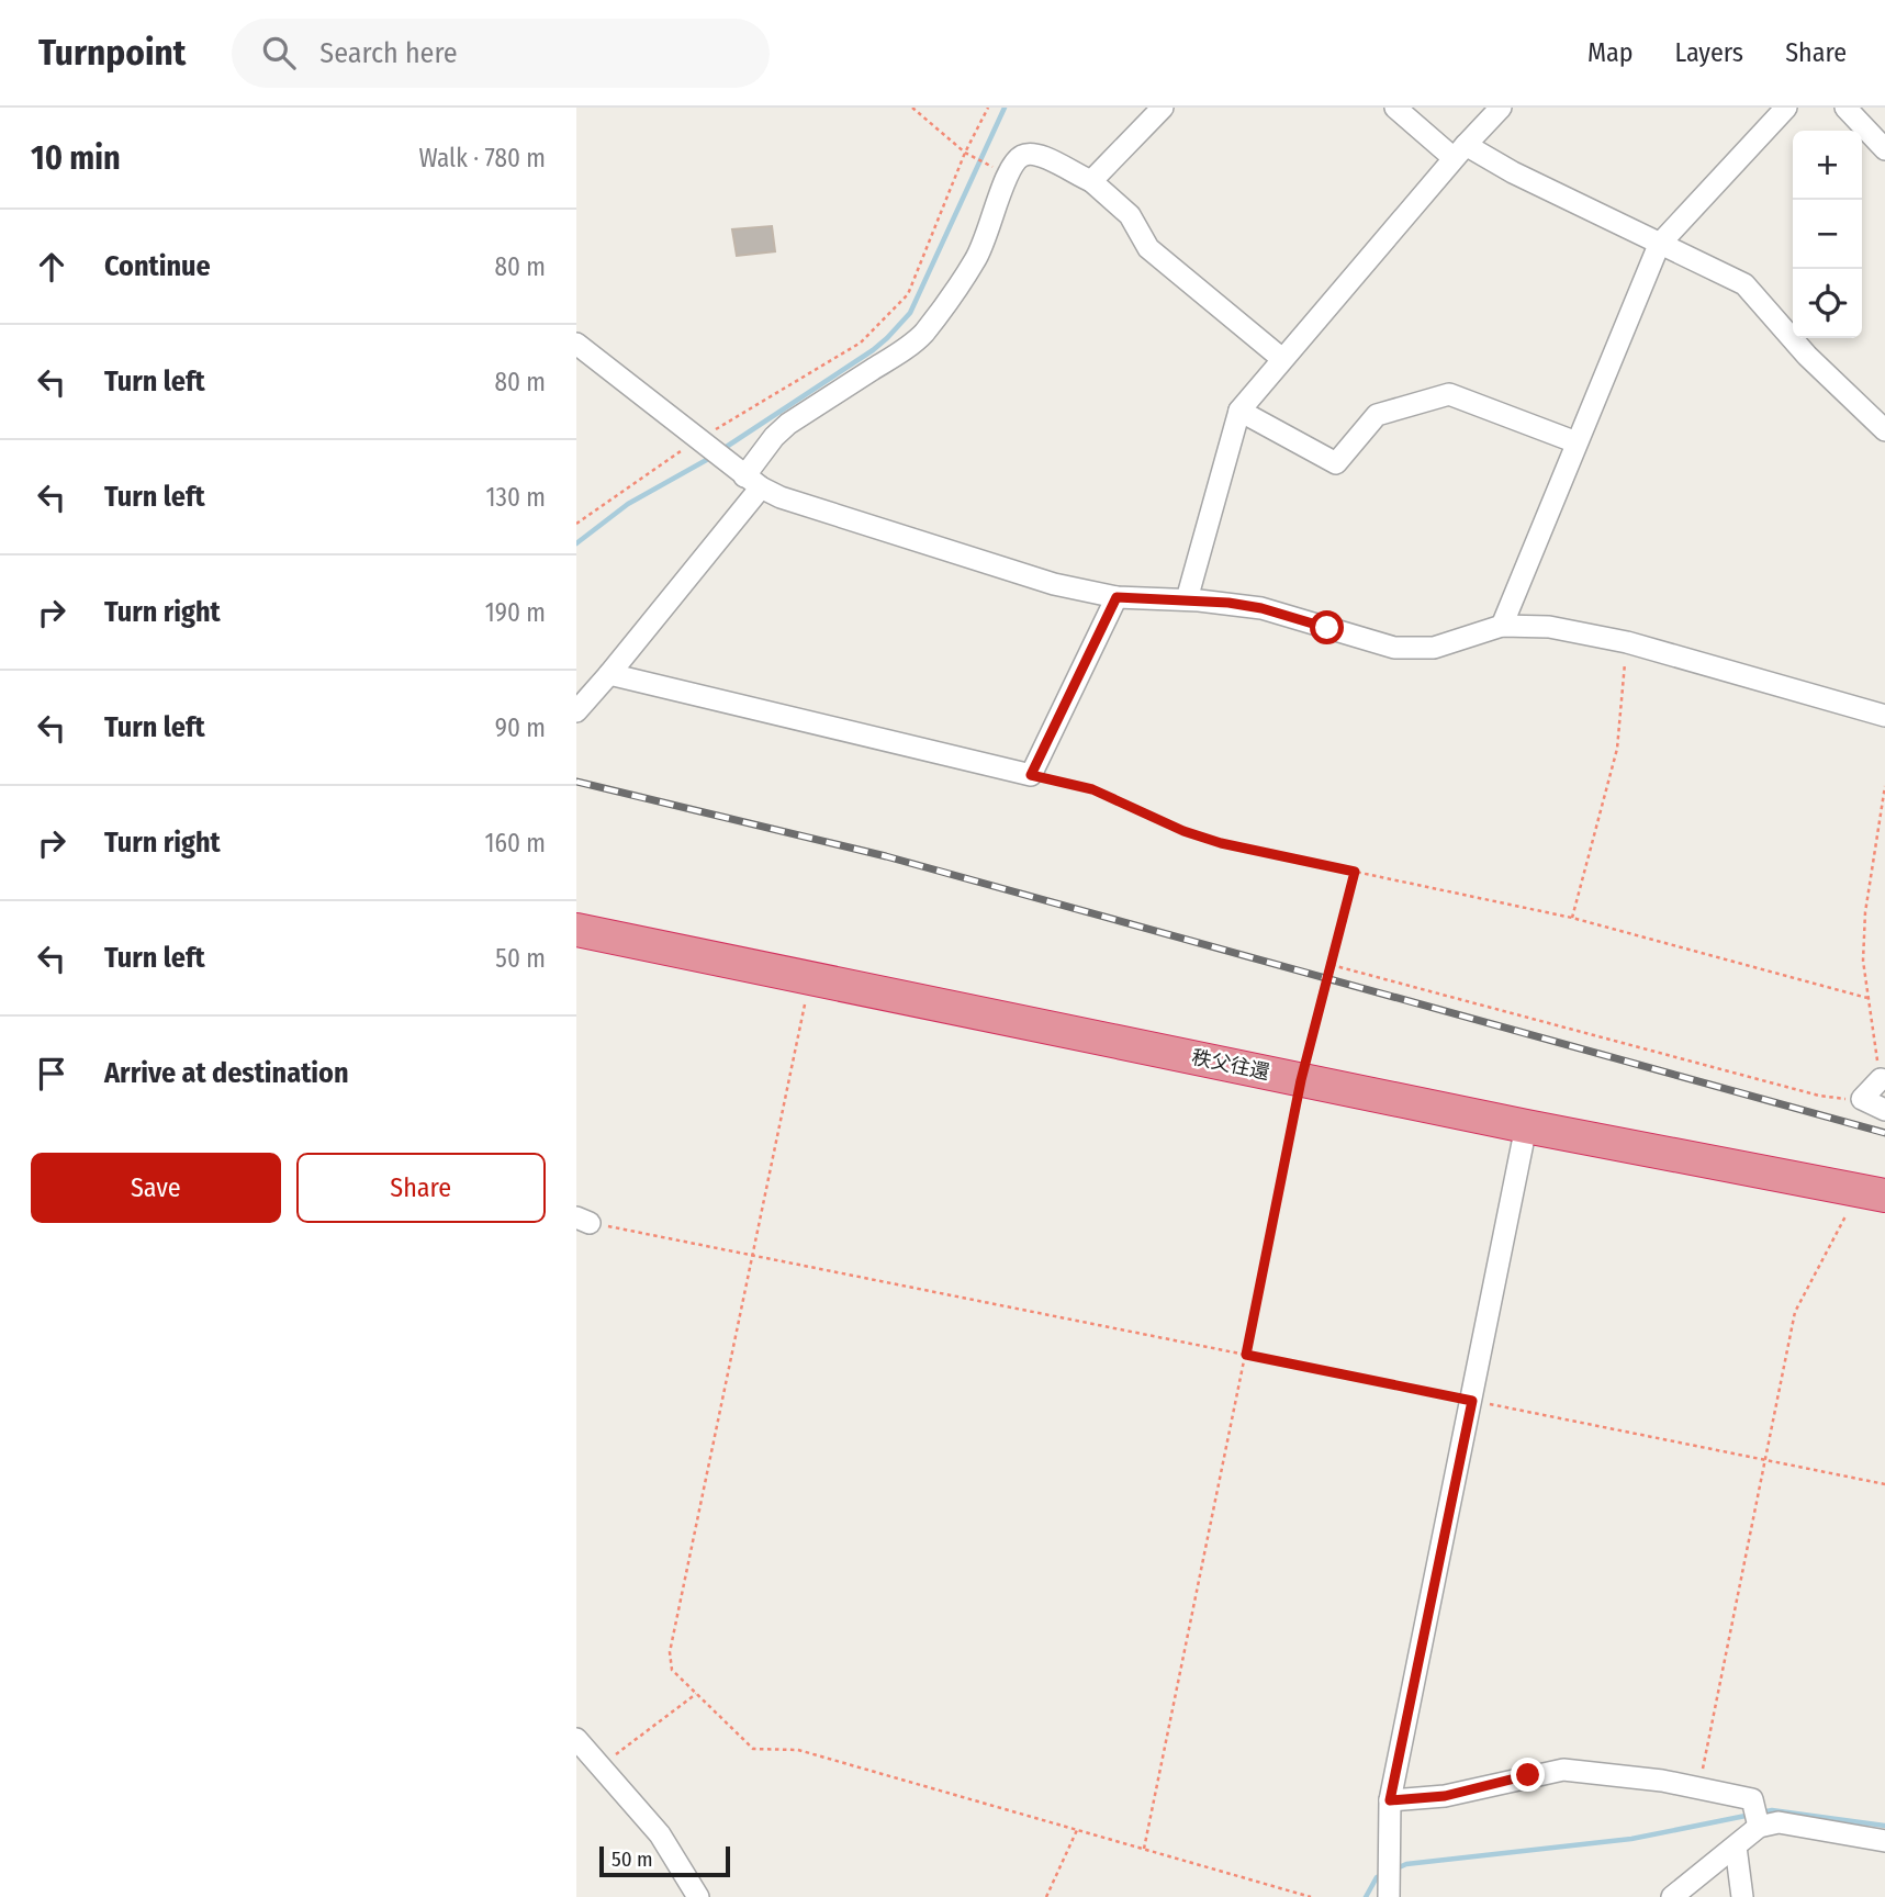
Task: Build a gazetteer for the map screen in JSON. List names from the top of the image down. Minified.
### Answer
{"streets":{"highway":["秩父往還"]},"scale_bar":"50 m","page":{"header":"Turnpoint","search":"Search here","nav":["Map","Layers","Share"],"heading":["10 min","Walk · 780 m"],"map_buttons":["+","−"],"list":[["Continue","80 m"],["Turn left","80 m"],["Turn left","130 m"],["Turn right","190 m"],["Turn left","90 m"],["Turn right","160 m"],["Turn left","50 m"],"Arrive at destination"],"buttons":["Save","Share"],"scale":"50 m"}}
